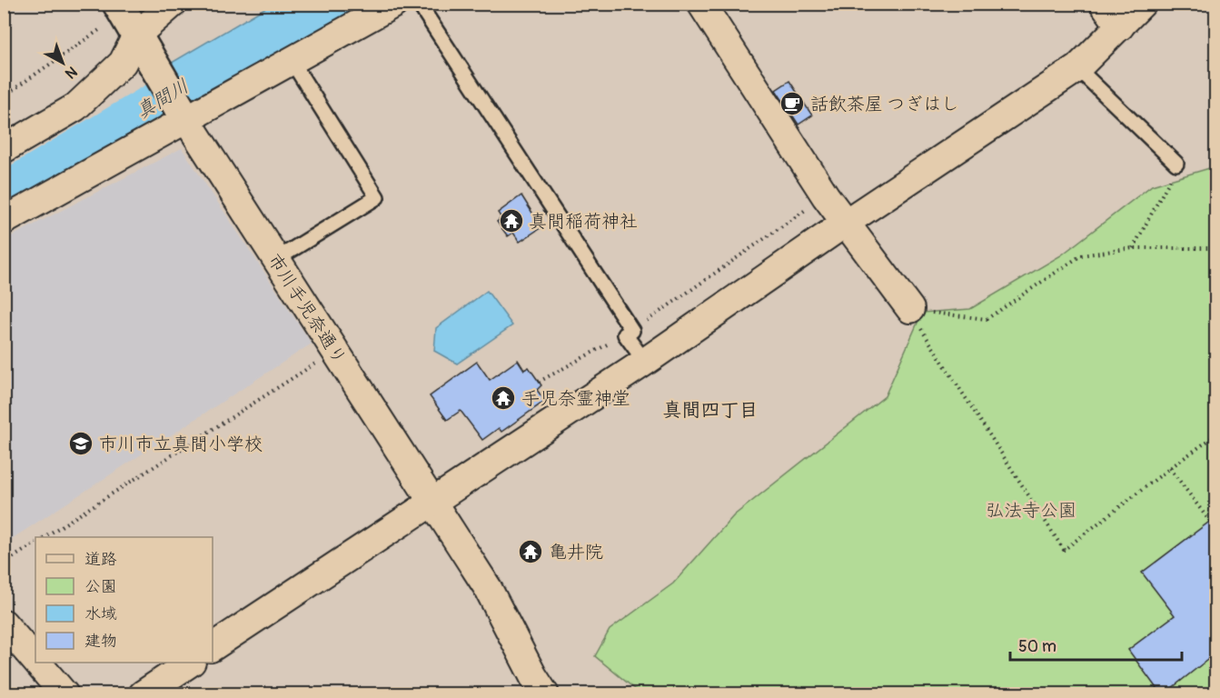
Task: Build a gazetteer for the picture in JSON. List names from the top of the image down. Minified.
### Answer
{"streets":{"street":["市川手児奈通り"]},"districts":["真間四丁目"],"water":["真間川"],"parks":["弘法寺公園"],"places":{"cafe":["話飲茶屋 つぎはし"],"temple":["真間稲荷神社","手児奈霊神堂","亀井院"],"school or university":["市川市立真間小学校"]},"legend":["道路","公園","水域","建物"],"scale_bar":"50 m","north":"bottom right"}
